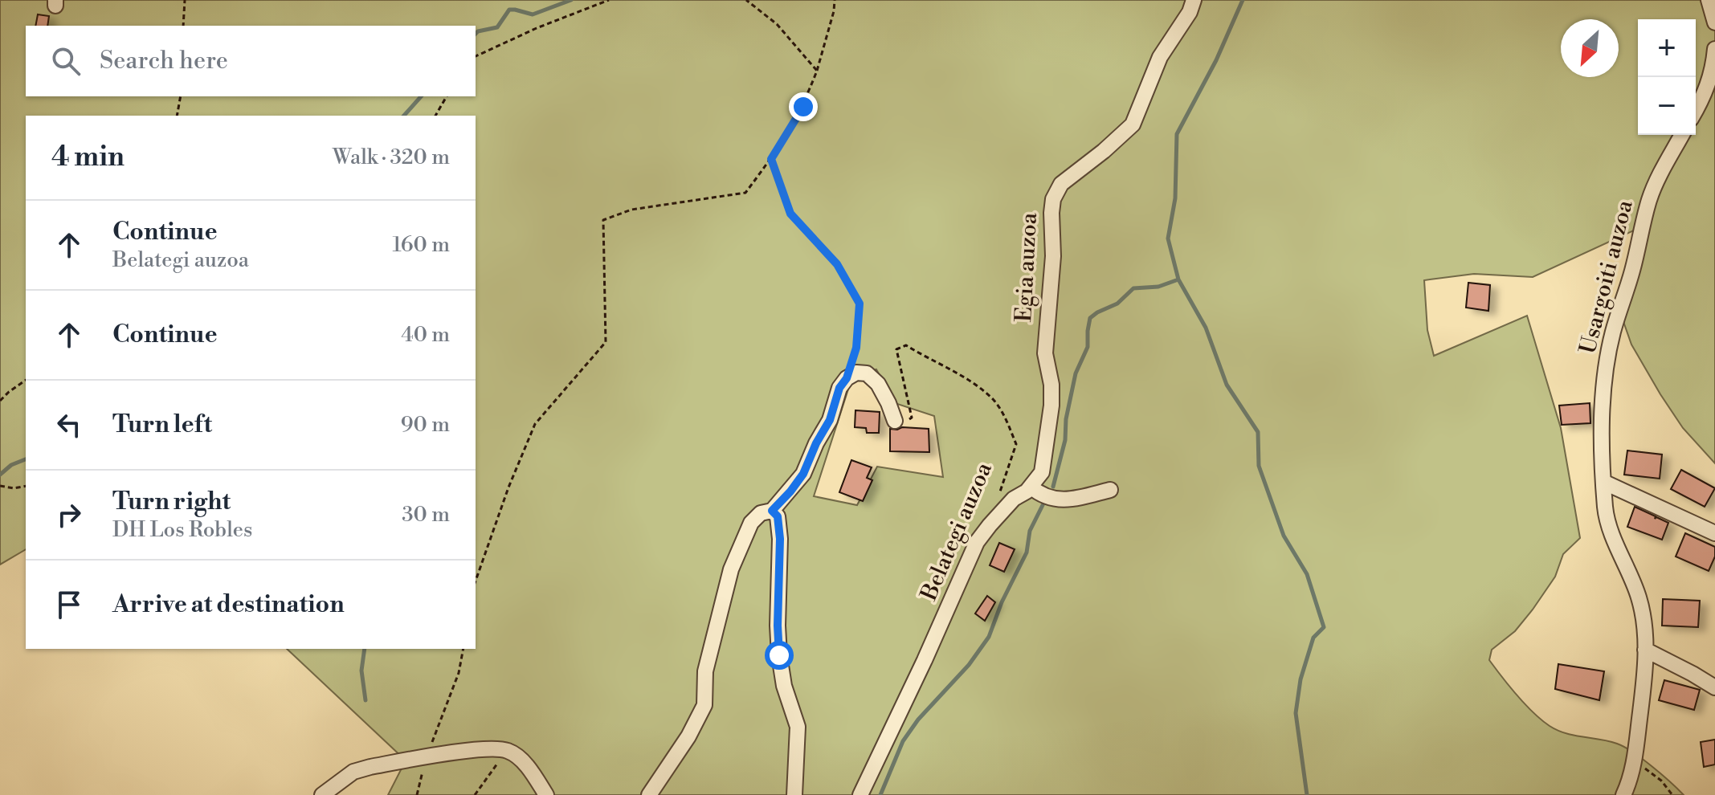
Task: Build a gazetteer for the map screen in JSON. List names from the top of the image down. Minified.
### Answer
{"streets":{"lane":["Egia auzoa","Usargoiti auzoa","Belategi auzoa"]},"crossings":[["Egia auzoa","Belategi auzoa"]],"north":"bottom left","page":{"map_buttons":["+","−"],"search":"Search here","heading":["4 min","Walk · 320 m"],"list":[["Continue","Belategi auzoa","160 m"],["Continue","40 m"],["Turn left","90 m"],["Turn right","DH Los Robles","30 m"],"Arrive at destination"]}}
